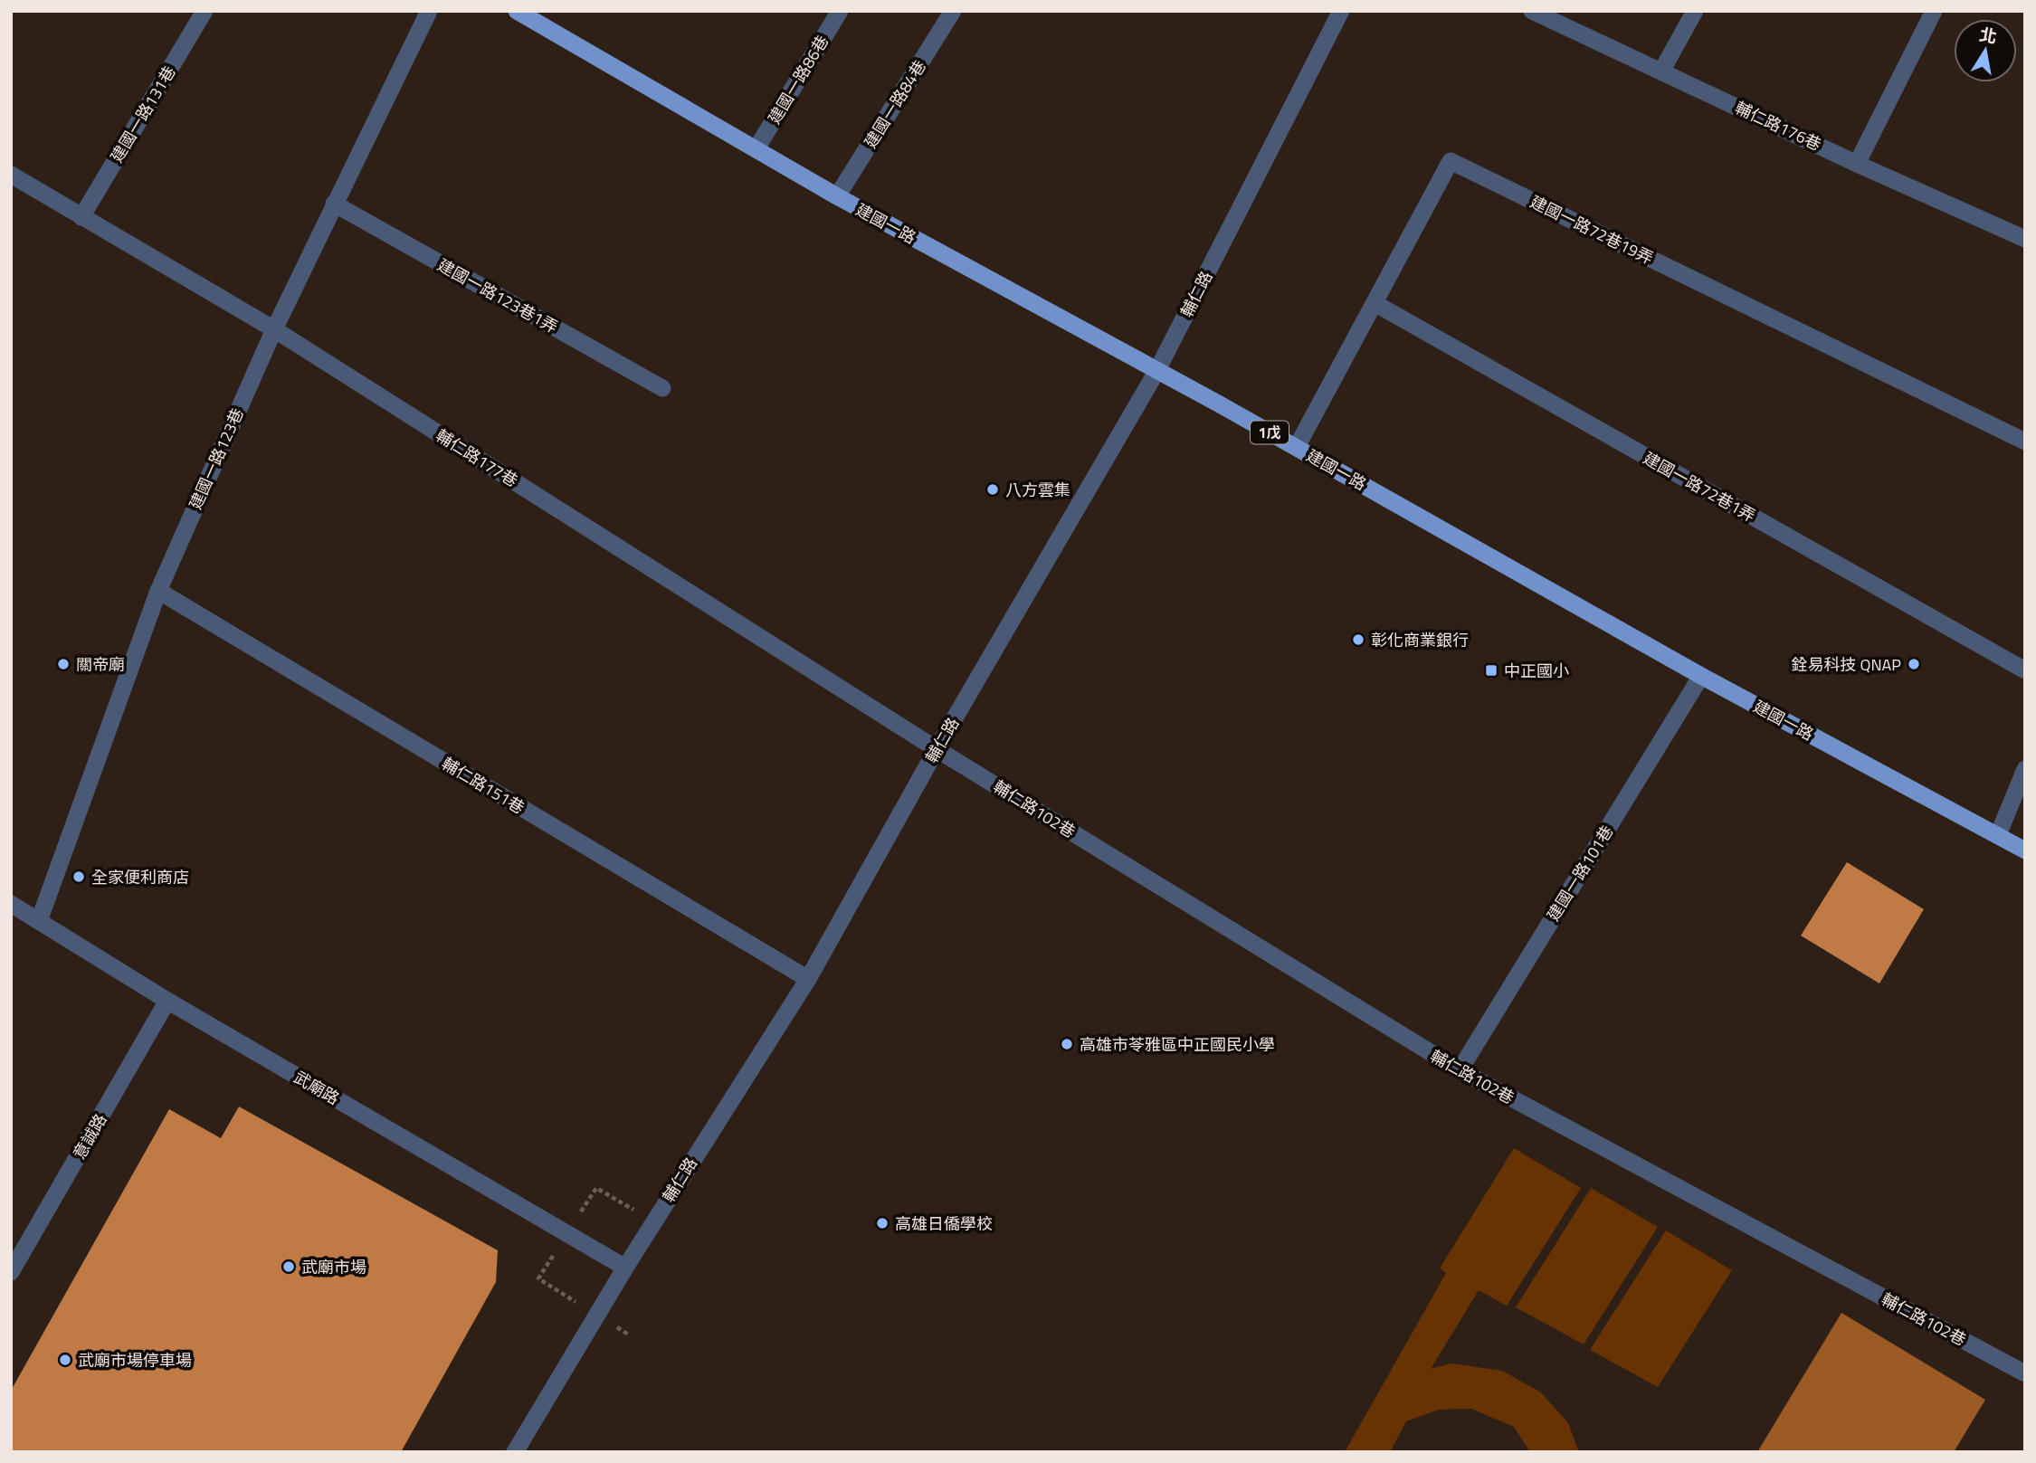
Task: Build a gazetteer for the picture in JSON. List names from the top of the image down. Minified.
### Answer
{"streets":{"main road":["建國一路","1戊"],"street":["建國一路86巷","建國一路84巷","建國一路131巷","輔仁路176巷","建國一路72巷19弄","輔仁路","建國一路123巷1弄","輔仁路177巷","建國一路123巷","建國一路72巷1弄","輔仁路151巷","輔仁路102巷","建國一路101巷","武廟路","意誠路"]},"crossings":[["建國一路86巷","建國一路"],["建國一路84巷","建國一路"],["建國一路131巷","輔仁路177巷"],["建國一路","建國一路72巷19弄"],["建國一路","輔仁路"],["建國一路","建國一路101巷"],["建國一路72巷19弄","建國一路72巷1弄"],["輔仁路","輔仁路177巷"],["輔仁路","輔仁路151巷"],["輔仁路","輔仁路102巷"],["輔仁路","武廟路"],["建國一路123巷1弄","建國一路123巷"],["輔仁路177巷","建國一路123巷"],["輔仁路177巷","輔仁路102巷"],["建國一路123巷","輔仁路151巷"],["建國一路123巷","武廟路"],["輔仁路102巷","建國一路101巷"],["武廟路","意誠路"]],"places":{"other":["八方雲集","彰化商業銀行","關帝廟","銓易科技 QNAP","全家便利商店","高雄市苓雅區中正國民小學","高雄日僑學校","武廟市場","武廟市場停車場"],"transit":["中正國小"]},"north":"top"}
